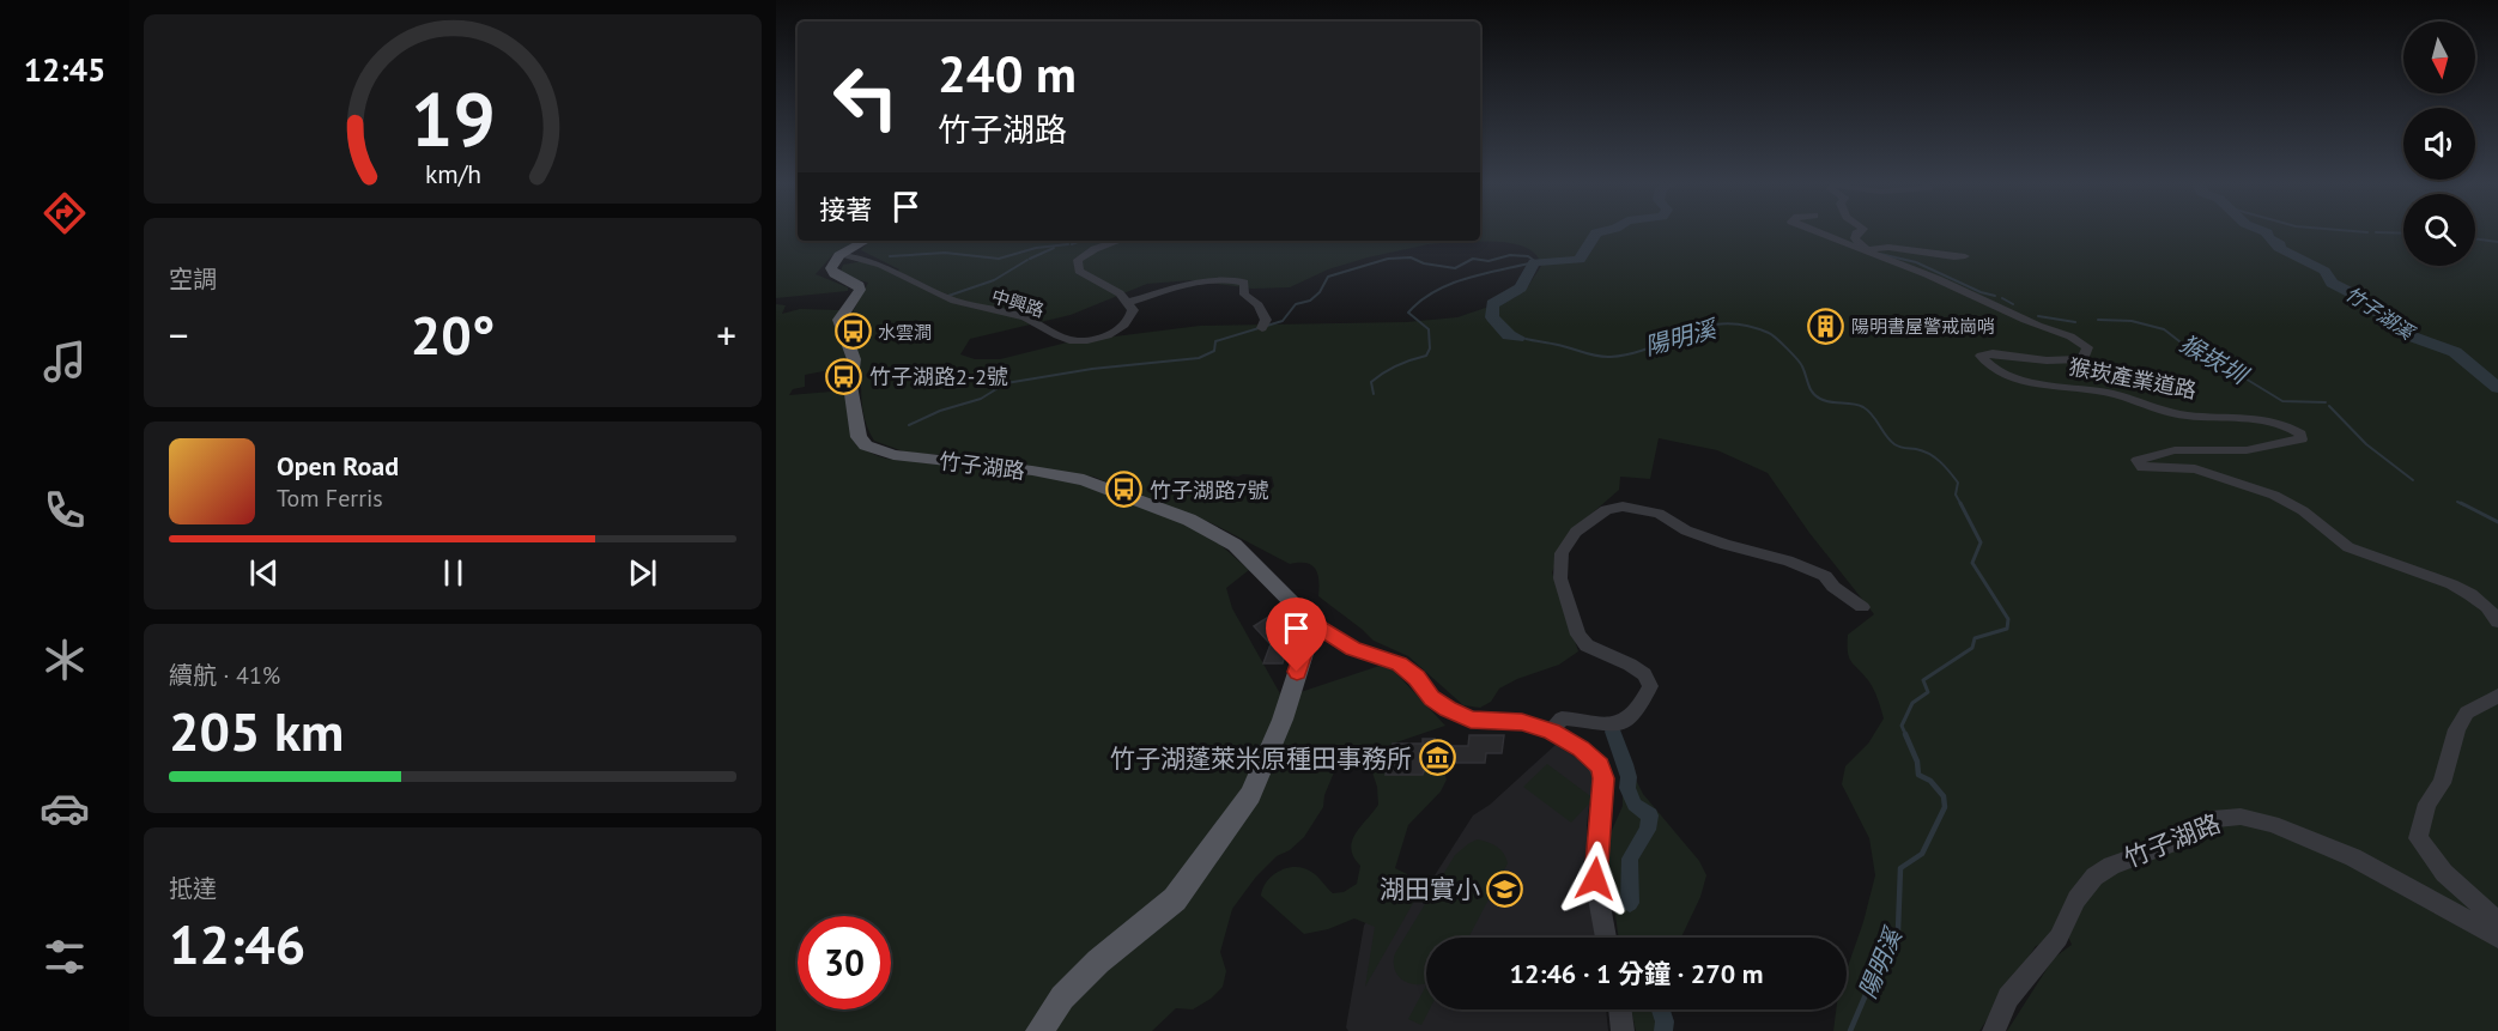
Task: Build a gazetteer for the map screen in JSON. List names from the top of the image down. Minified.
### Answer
{"streets":{"main road":["竹子湖路"],"street":["中興路","猴崁產業道路"]},"crossings":[["中興路","竹子湖路"]],"water":["竹子湖溪","陽明溪","猴崁圳"],"places":{"building":["陽明書屋警戒崗哨"],"bus stop":["水雲澗","竹子湖路2-2號","竹子湖路7號"],"museum":["竹子湖蓬萊米原種田事務所"],"school or university":["湖田實小"]},"north":"bottom","page":{"tabs":"12:45","turn":["240 m","竹子湖路"],"then":"接著","tile":["空調",["續航 · 41%","205 km"],["抵達","12:46"]],"heat":["−","20°","+"],"song":["Open Road","Tom Ferris"],"limit":"30","trip":"12:46 · 1 分鐘 · 270 m","gauge":["19","km/h"]}}
